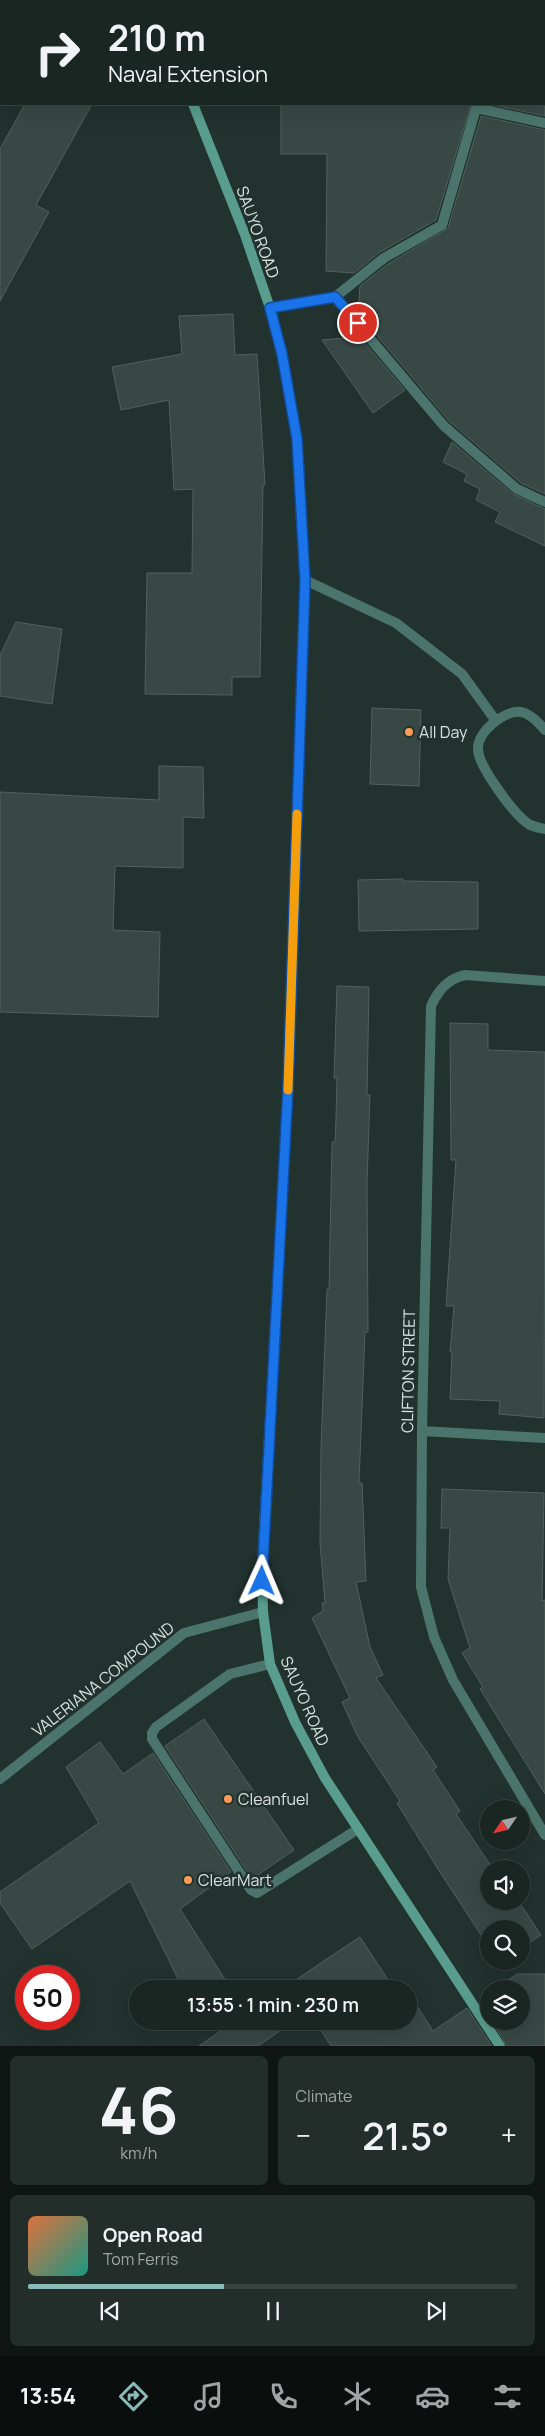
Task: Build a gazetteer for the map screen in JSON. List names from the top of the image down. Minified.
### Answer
{"streets":{"main road":["SAUYO ROAD"],"street":["CLIFTON STREET","VALERIANA COMPOUND"]},"crossings":[["SAUYO ROAD","VALERIANA COMPOUND"]],"places":["All Day","Cleanfuel","ClearMart"],"north":"bottom left","page":{"turn":["210 m","Naval Extension"],"limit":"50","trip":"13:55 · 1 min · 230 m","tile":[["46","km/h"],"Climate"],"heat":["−","21.5°","+"],"song":["Open Road","Tom Ferris"],"tabs":"13:54"}}
